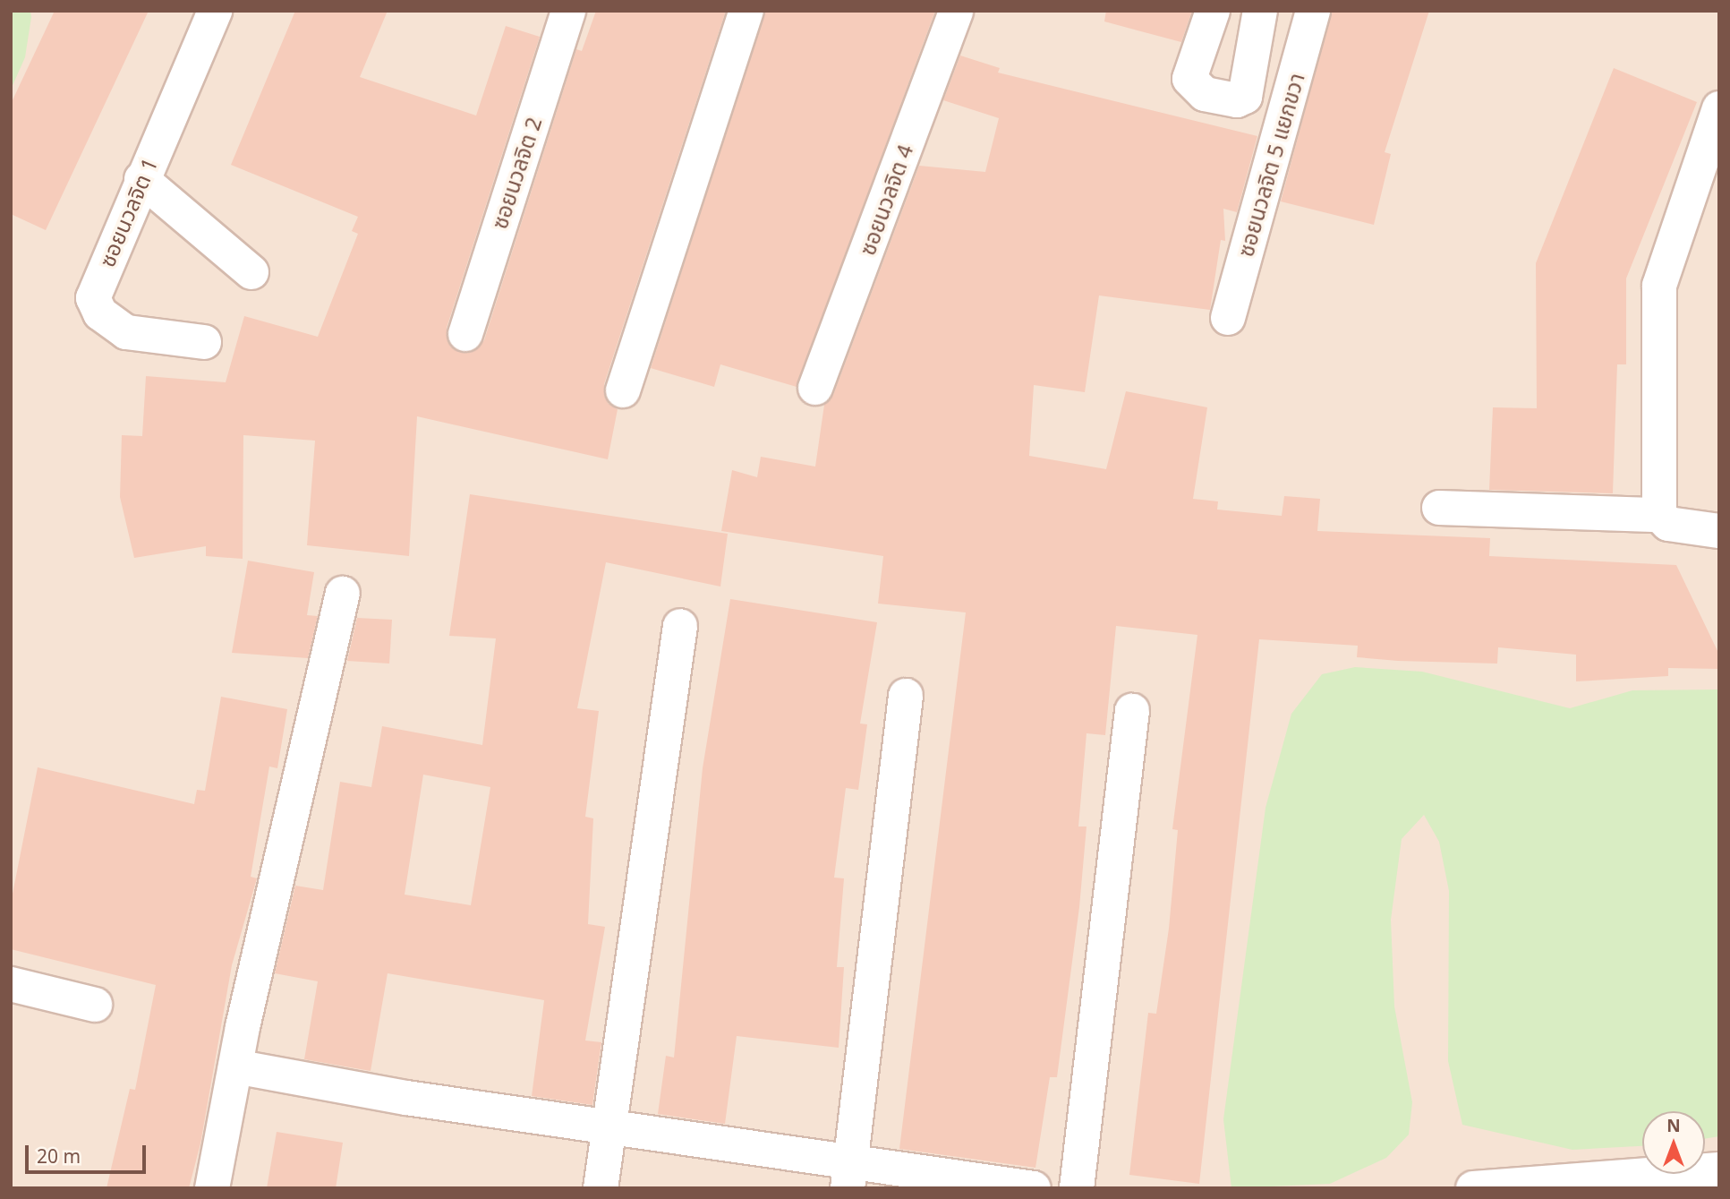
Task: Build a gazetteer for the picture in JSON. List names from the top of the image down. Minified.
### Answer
{"streets":{"street":["ซอยนวลจิต 5 แยกขวา","ซอยนวลจิต 2","ซอยนวลจิต 4","ซอยนวลจิต 1"]},"scale_bar":"20 m","north":"top"}
